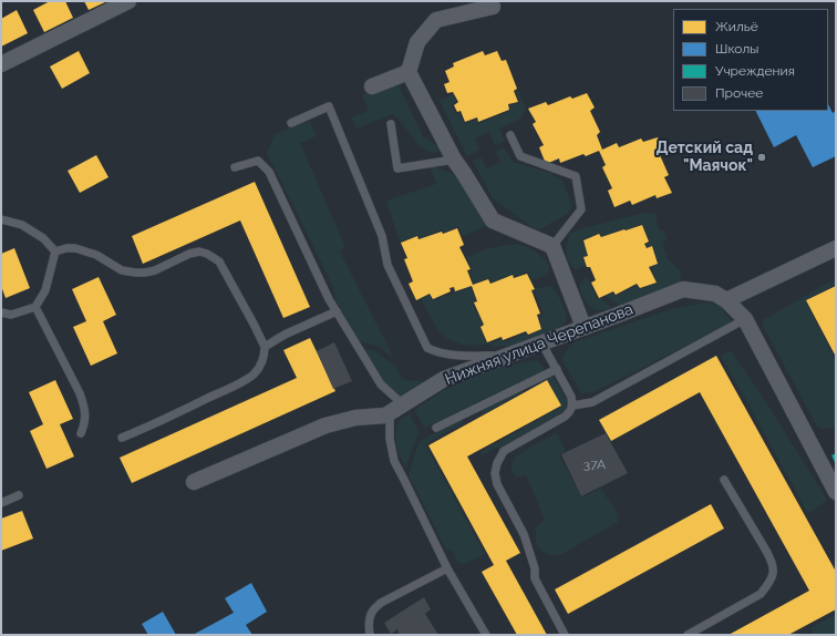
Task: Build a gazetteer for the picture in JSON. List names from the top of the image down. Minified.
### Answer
{"streets":{"street":["Нижняя улица Черепанова"]},"places":["Детский сад \"Маячок\""],"house_numbers":["37А"],"legend":["Жильё","Школы","Учреждения","Прочее"]}
